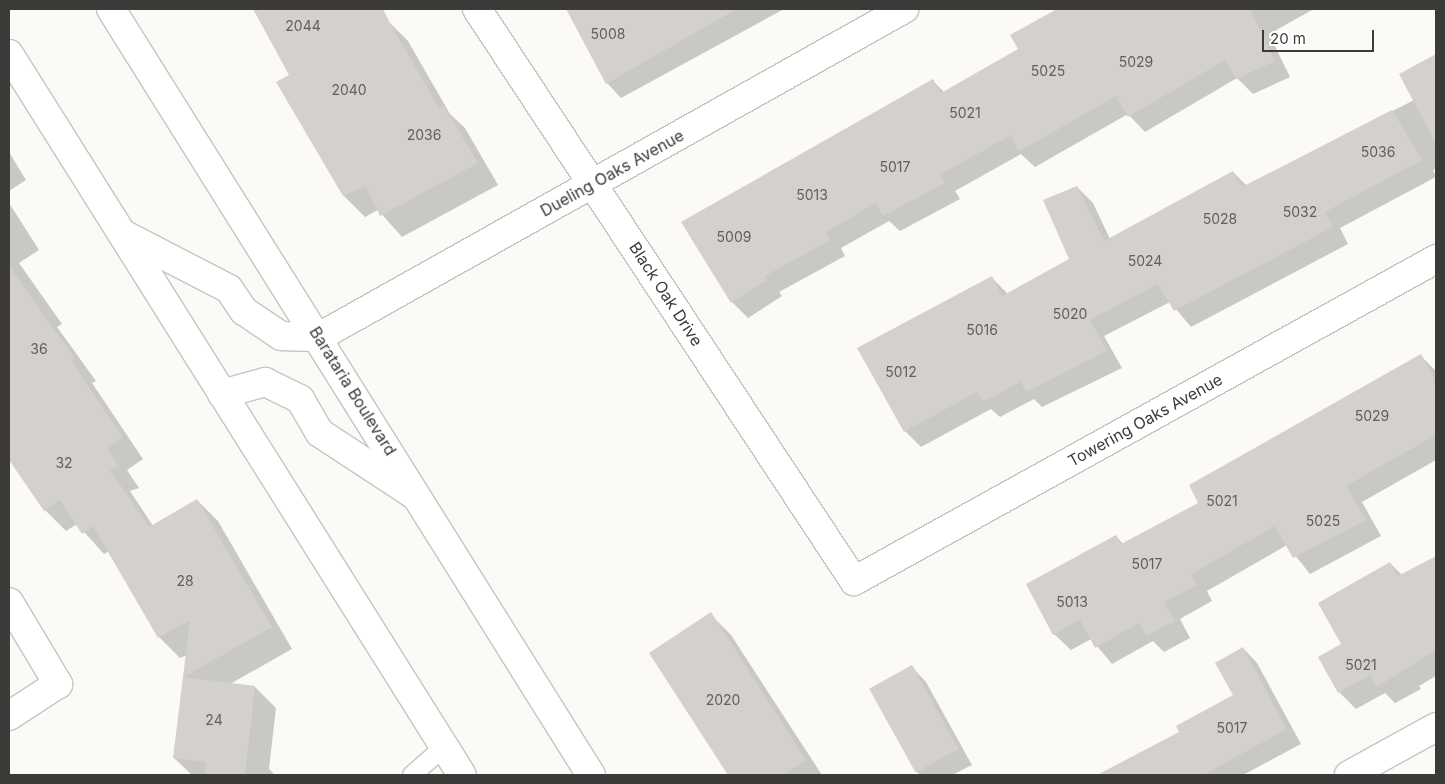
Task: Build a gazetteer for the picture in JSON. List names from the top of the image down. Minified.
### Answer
{"streets":{"street":["Dueling Oaks Avenue","Black Oak Drive","Barataria Boulevard","Towering Oaks Avenue"]},"crossings":[["Dueling Oaks Avenue","Black Oak Drive"],["Dueling Oaks Avenue","Barataria Boulevard"],["Black Oak Drive","Towering Oaks Avenue"]],"house_numbers":["2044","5008","5029","5025","2040","5021","2036","5036","5017","5013","5032","5028","5009","5024","5020","5016","36","5012","5029","32","5021","5025","5017","28","5013","5021","2020","24","5017"],"scale_bar":"20 m"}
